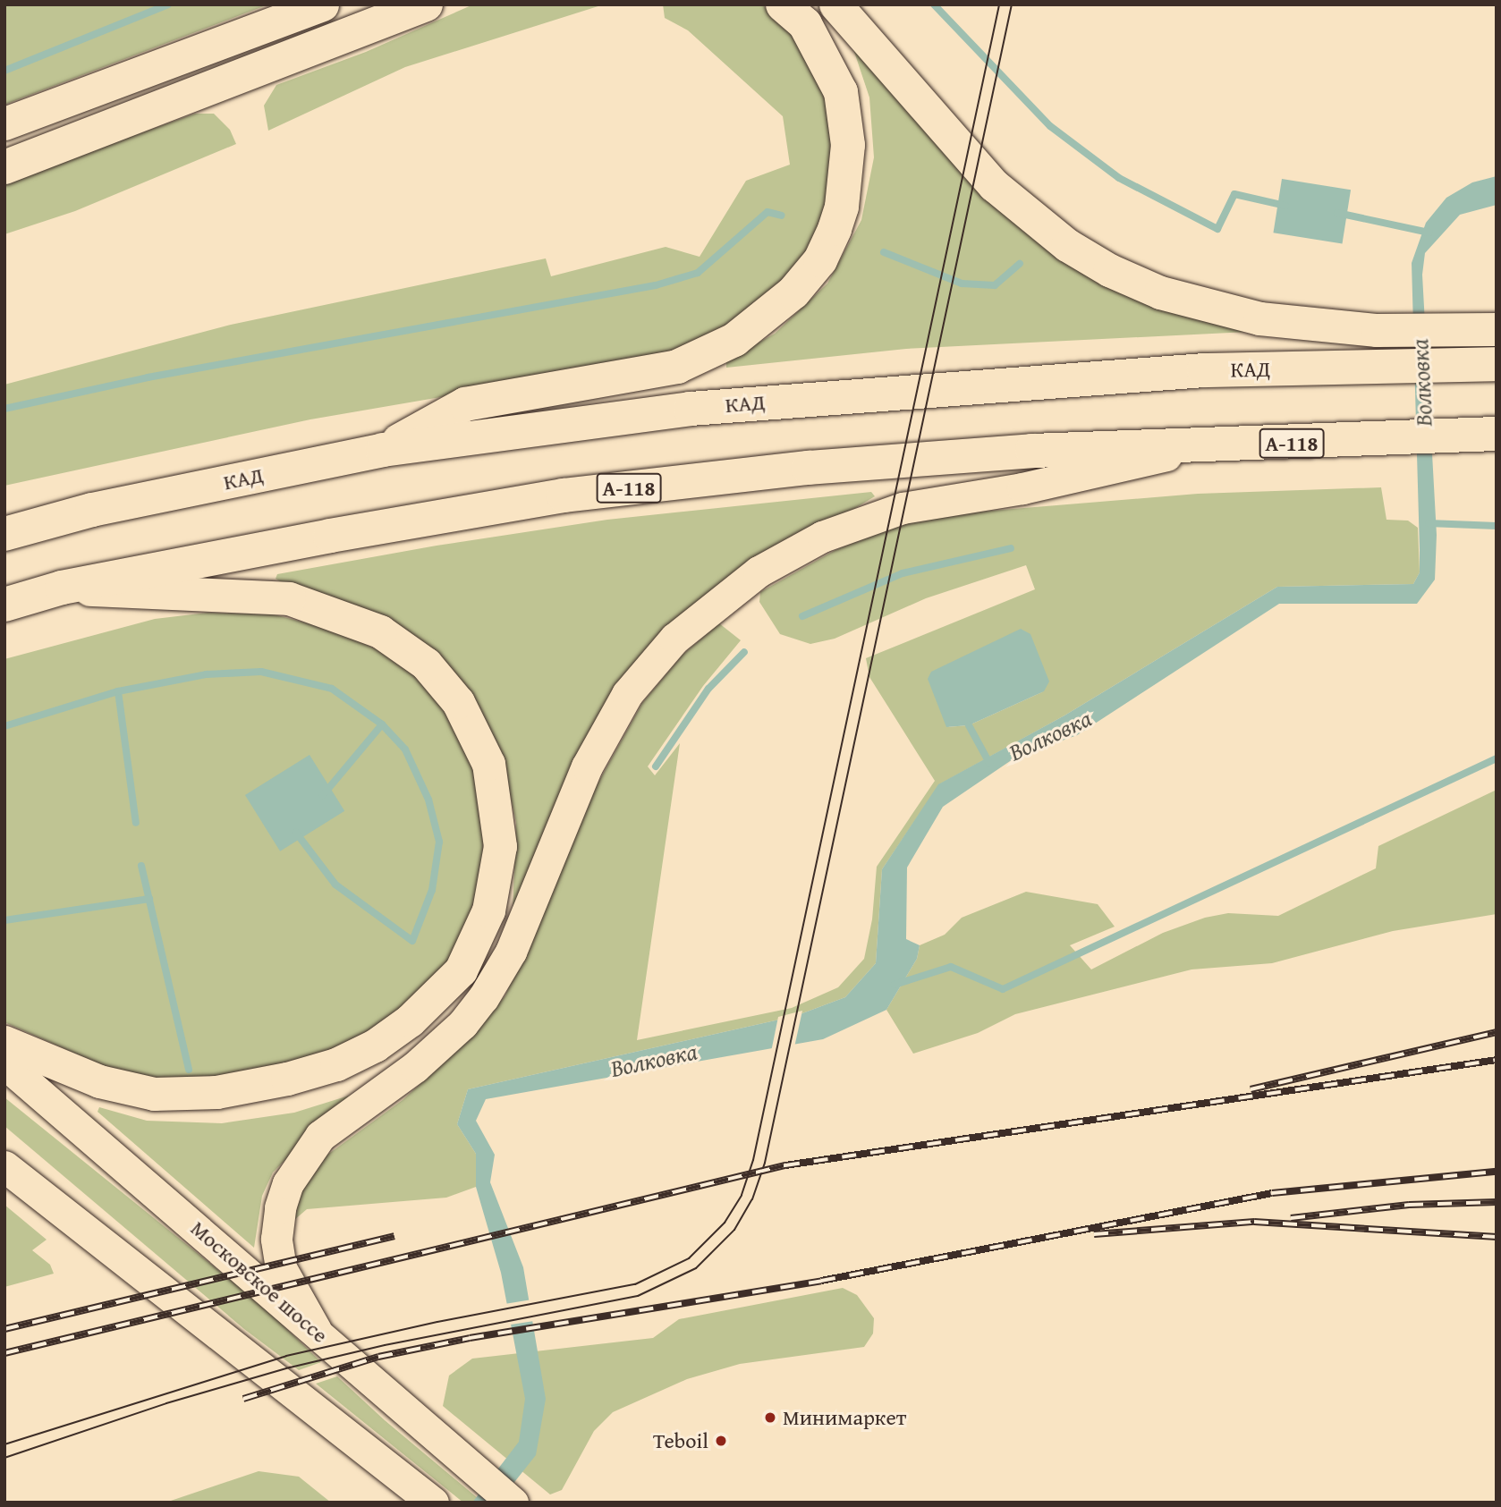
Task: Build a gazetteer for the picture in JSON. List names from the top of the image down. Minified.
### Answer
{"streets":{"highway":["КАД","А-118"],"main road":["Московское шоссе"]},"water":["Волковка"],"places":["Минимаркет","Teboil"]}
